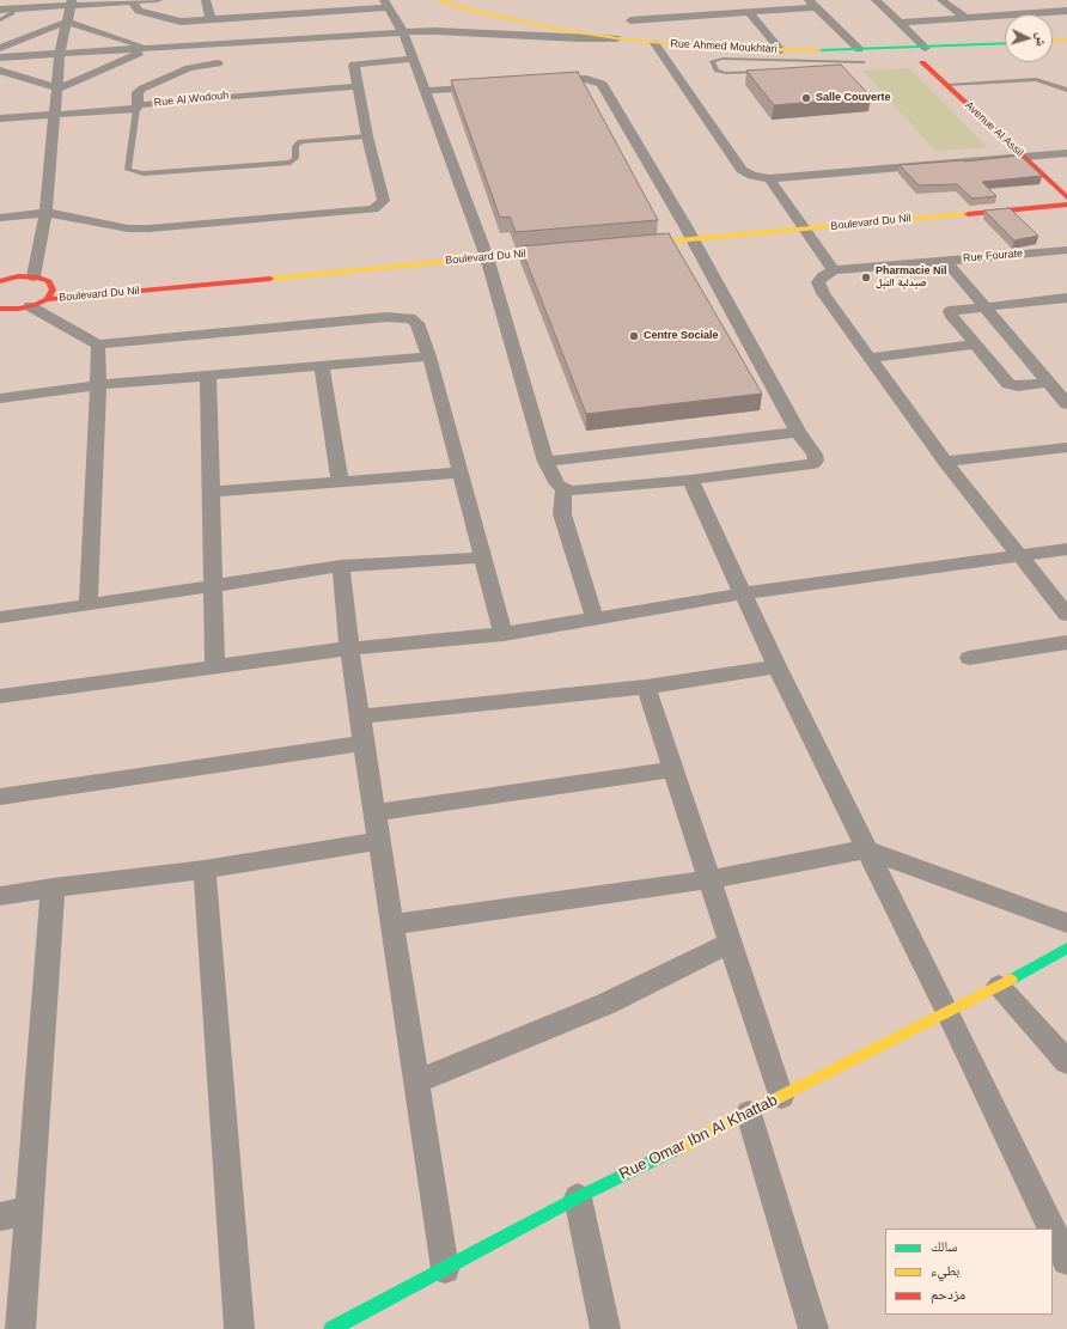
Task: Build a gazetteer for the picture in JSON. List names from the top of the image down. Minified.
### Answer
{"streets":{"street":["Rue Ahmed Moukhtari","Rue Al Wodouh","Avenue Al Assil","Boulevard Du Nil","Rue Fourate","Rue Omar Ibn Al Khattab"]},"places":["Salle Couverte","Pharmacie Nil صيدلية النيل","Centre Sociale"],"legend":["سالك","بطيء","مزدحم"],"north":"right"}
